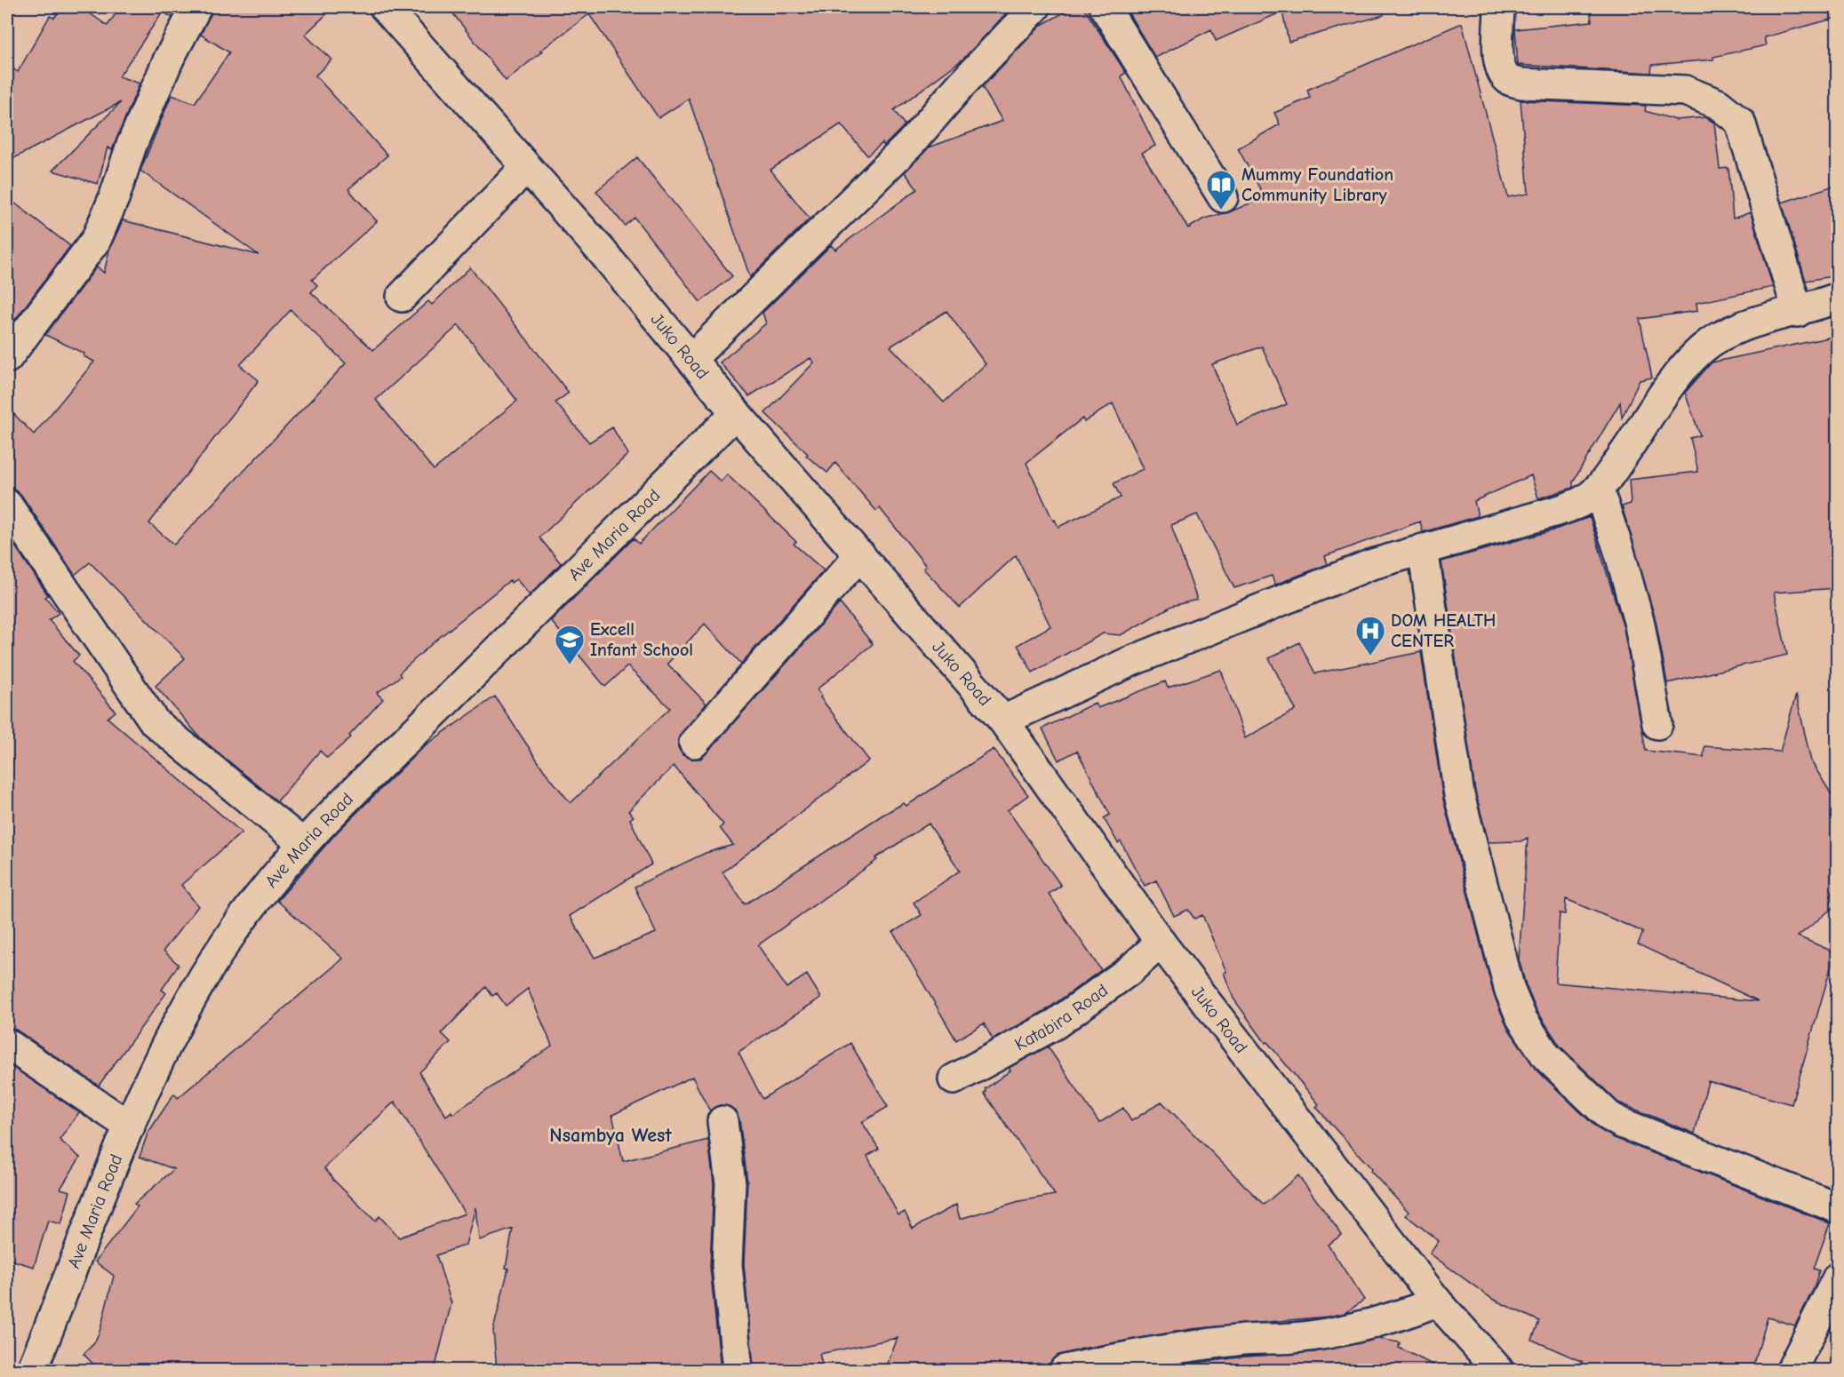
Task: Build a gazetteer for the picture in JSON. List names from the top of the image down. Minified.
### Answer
{"streets":{"street":["Juko Road","Ave Maria Road","Katabira Road"]},"crossings":[["Juko Road","Ave Maria Road"],["Juko Road","Katabira Road"]],"districts":["Nsambya West"],"places":{"library":["Mummy Foundation Community Library"],"hospital":["DOM HEALTH CENTER"],"school or university":["Excell Infant School"]}}
